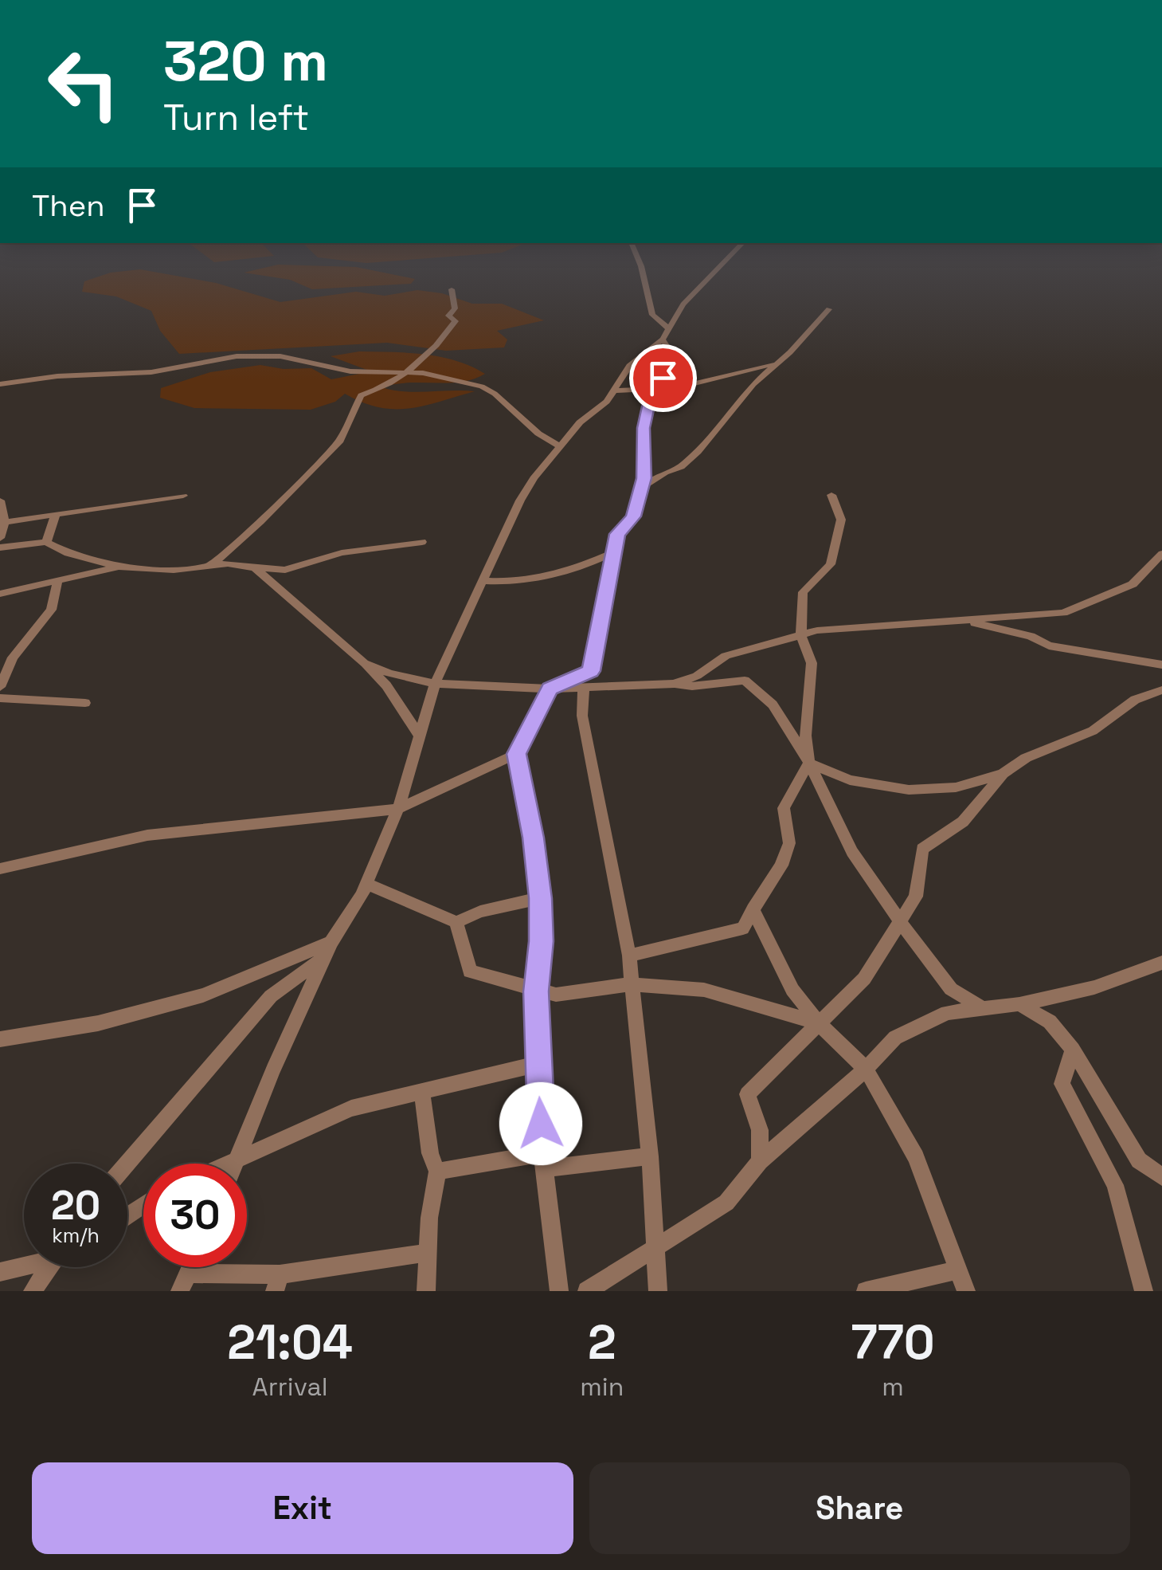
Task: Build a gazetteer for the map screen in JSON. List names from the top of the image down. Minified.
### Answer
{"page":{"turn":["320 m","Turn left"],"then":"Then","speed":"20 km/h","limit":"30","eta":["21:04","Arrival","2","min","770","m"],"buttons":["Exit","Share"]}}
